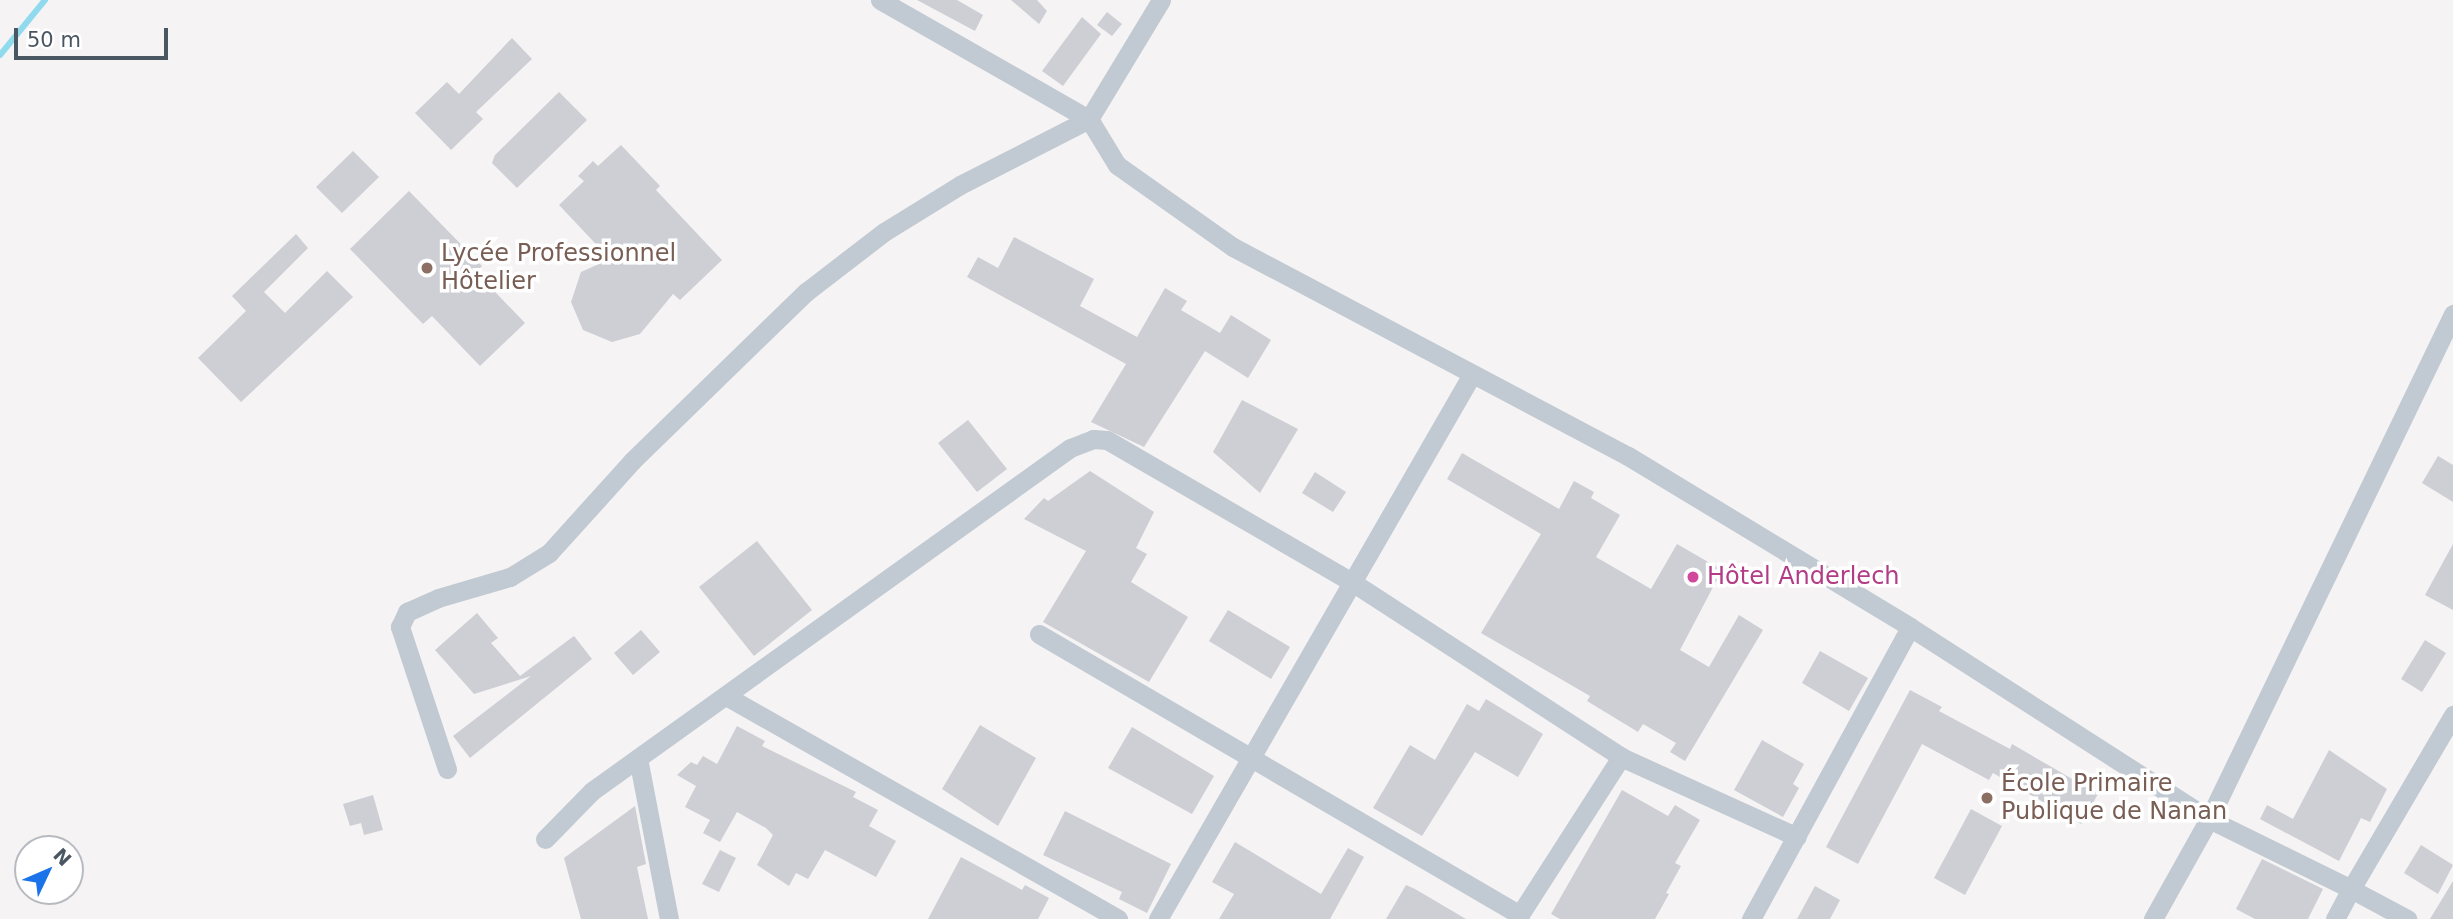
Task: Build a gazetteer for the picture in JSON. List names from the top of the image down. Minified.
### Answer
{"places":["Lycée Professionnel Hôtelier","Hôtel Anderlech","École Primaire Publique de Nanan"],"scale_bar":"50 m","north":"top right"}
